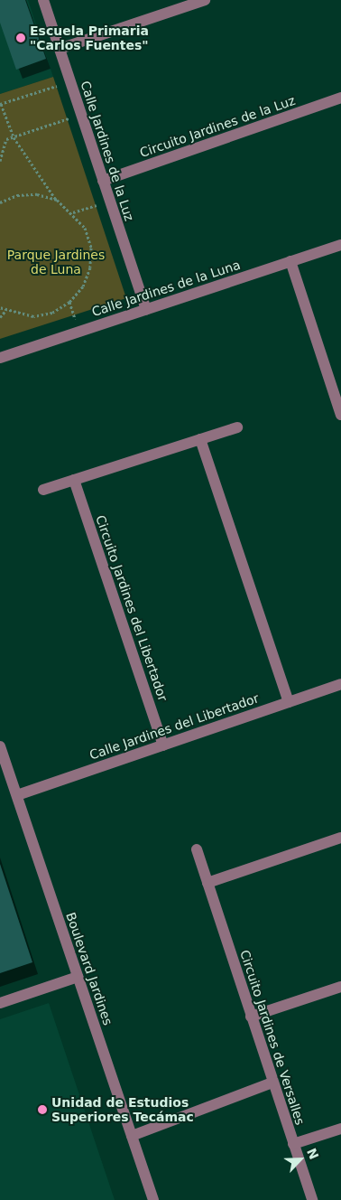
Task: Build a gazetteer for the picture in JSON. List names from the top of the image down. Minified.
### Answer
{"streets":{"street":["Circuito Jardines de la Luz","Calle Jardines de la Luz","Calle Jardines de la Luna","Circuito Jardines del Libertador","Calle Jardines del Libertador","Boulevard Jardines","Circuito Jardines de Versalles"]},"crossings":[["Circuito Jardines de la Luz","Calle Jardines de la Luz"],["Calle Jardines de la Luz","Calle Jardines de la Luna"],["Circuito Jardines del Libertador","Calle Jardines del Libertador"],["Calle Jardines del Libertador","Boulevard Jardines"]],"parks":["Parque Jardines de Luna"],"places":["Escuela Primaria \"Carlos Fuentes\"","Unidad de Estudios Superiores Tecámac"],"north":"top right"}
